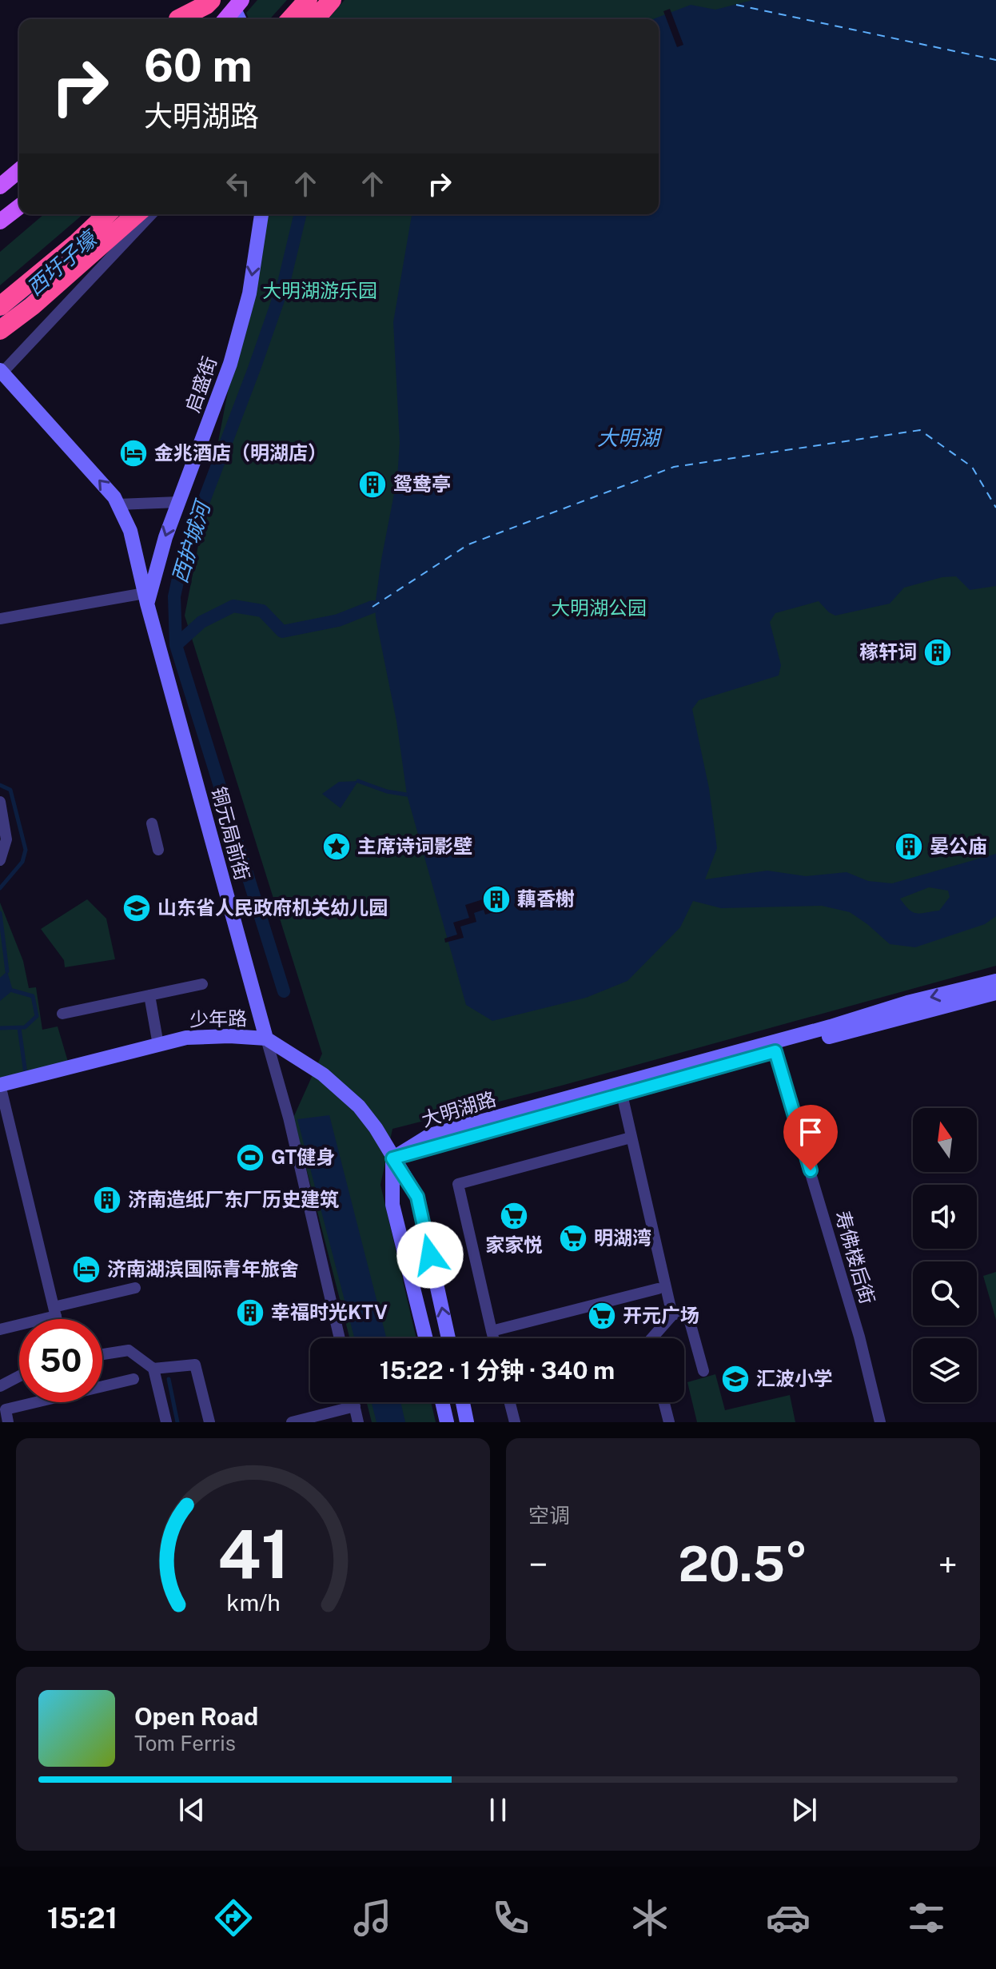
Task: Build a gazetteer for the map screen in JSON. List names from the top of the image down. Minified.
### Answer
{"streets":{"main road":["启盛街","铜元局前街","少年路","大明湖路"],"street":["寿佛楼后街"]},"crossings":[["启盛街","铜元局前街"],["铜元局前街","少年路"],["少年路","大明湖路"],["大明湖路","寿佛楼后街"]],"one_way":["启盛街"],"water":["西圩子壕","大明湖","西护城河"],"parks":["大明湖游乐园","大明湖公园"],"places":{"hotel":["金兆酒店（明湖店）","济南湖滨国际青年旅舍"],"building":["鸳鸯亭","稼轩词","晏公庙","藕香榭","济南造纸厂东厂历史建筑","幸福时光KTV"],"place":["主席诗词影壁"],"school or university":["山东省人民政府机关幼儿园","汇波小学"],"sports":["GT健身"],"supermarket":["家家悦","明湖湾","开元广场"]},"north":"top","page":{"turn":["60 m","大明湖路"],"limit":"50","trip":"15:22 · 1 分钟 · 340 m","tile":"空调","heat":["−","20.5°","+"],"song":["Open Road","Tom Ferris"],"tabs":"15:21","gauge":["41","km/h"]}}
